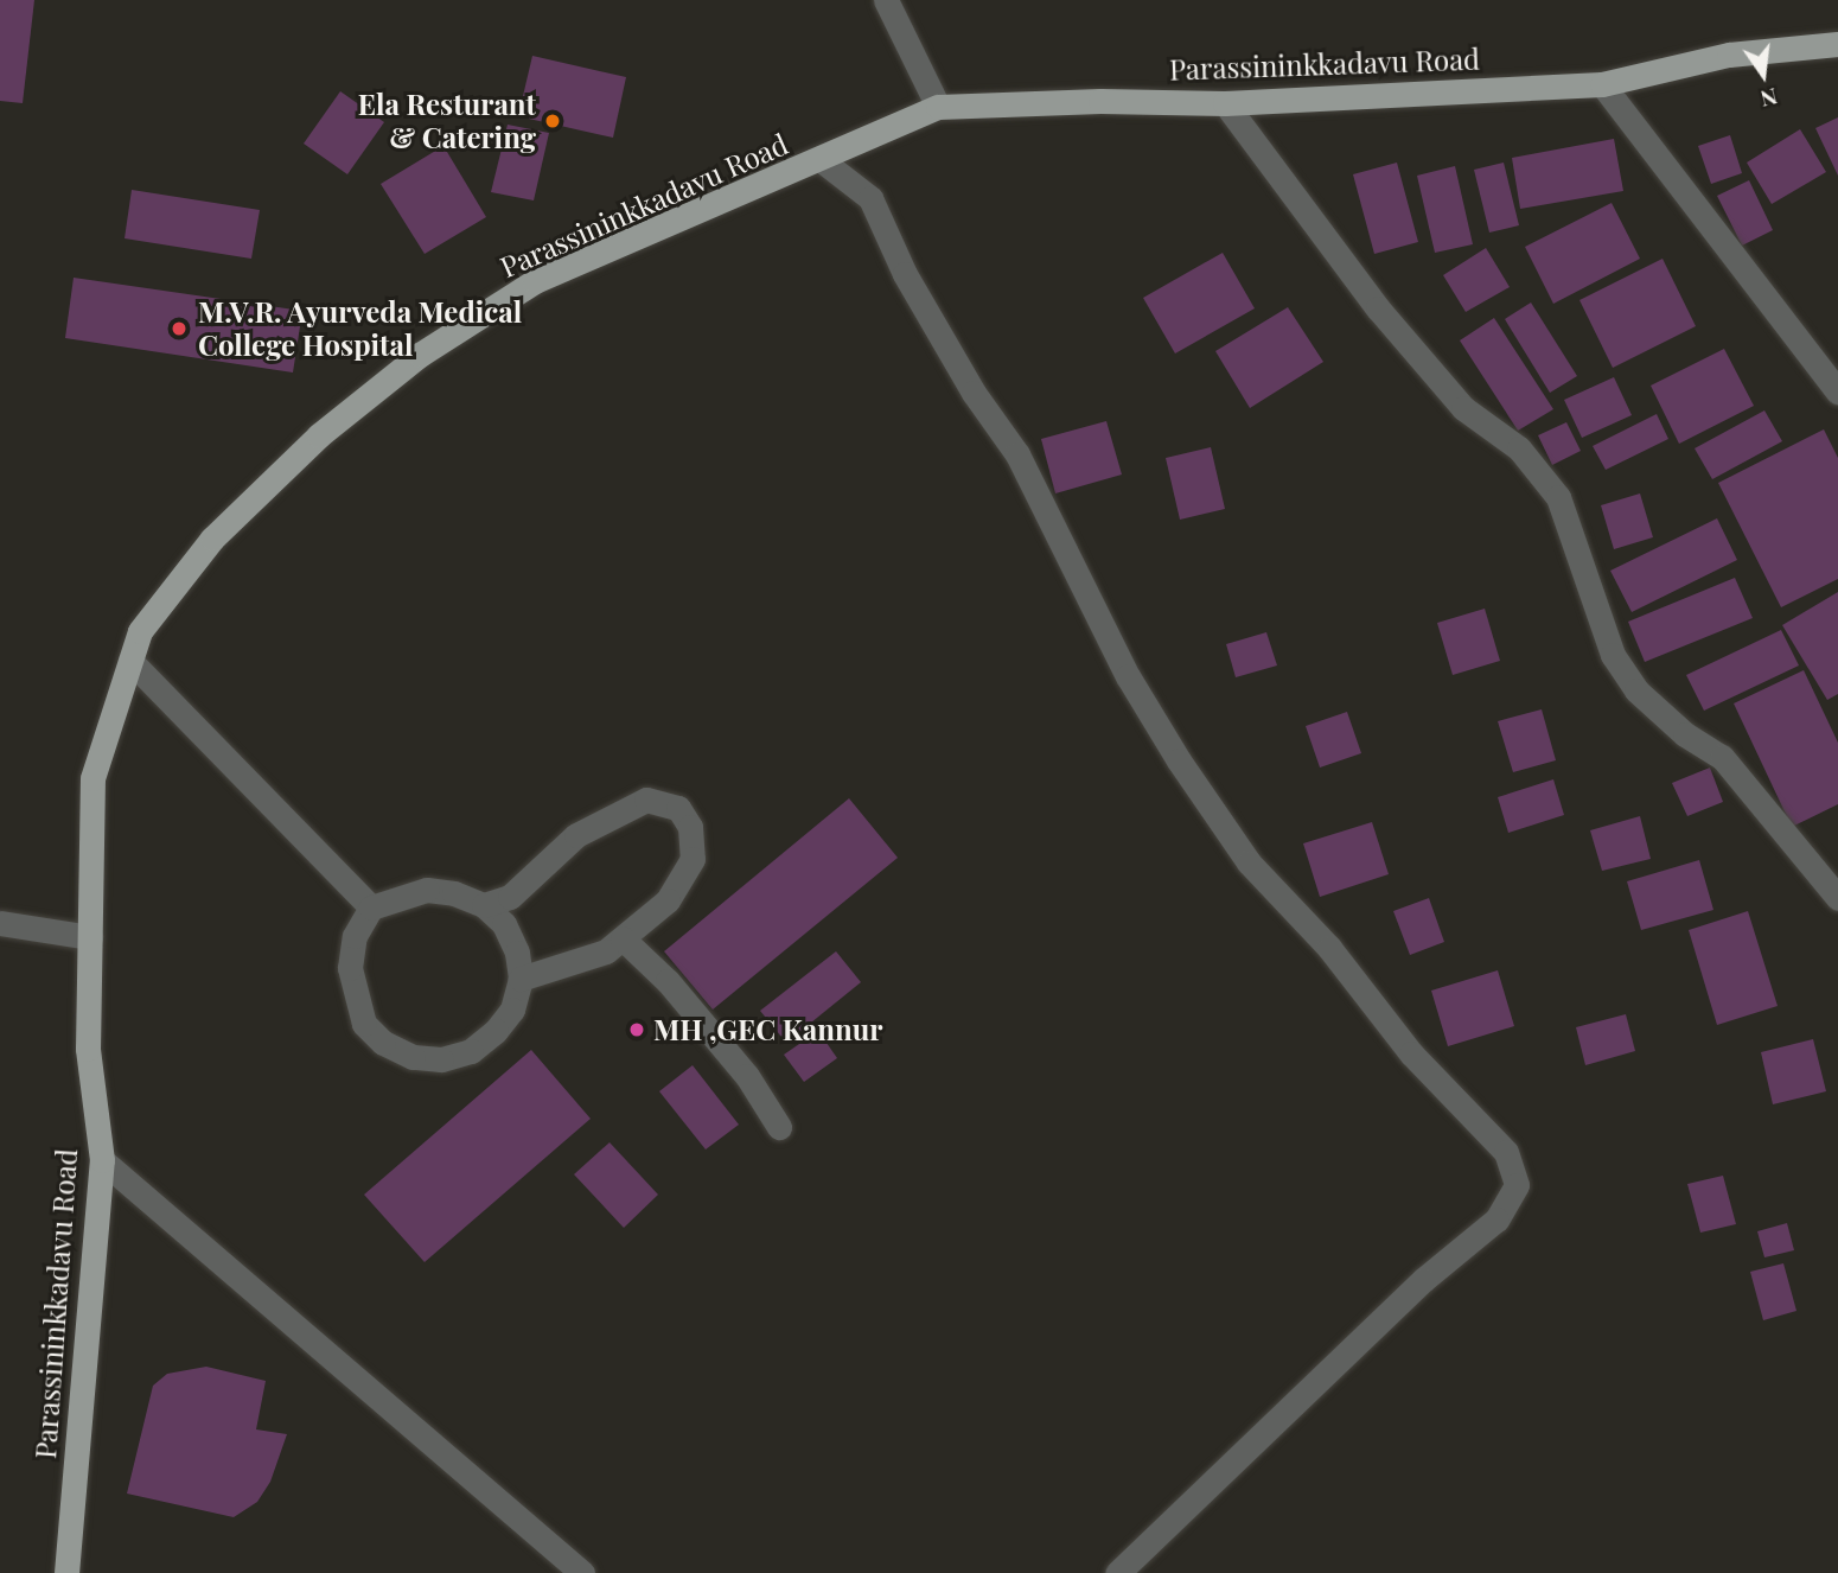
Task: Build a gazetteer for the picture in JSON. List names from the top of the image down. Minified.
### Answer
{"streets":{"main road":["Parassininkkadavu Road"]},"places":["Ela Resturant & Catering","M.V.R. Ayurveda Medical College Hospital","MH ,GEC Kannur"],"north":"bottom"}
